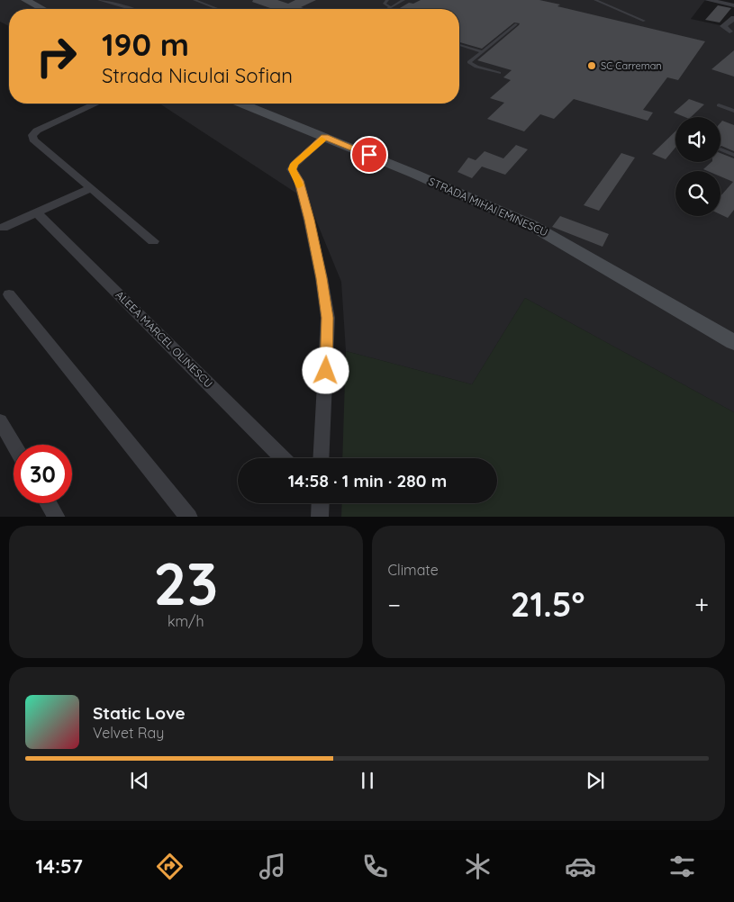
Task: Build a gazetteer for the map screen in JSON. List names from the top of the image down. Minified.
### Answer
{"streets":{"street":["STRADA MIHAI EMINESCU","ALEEA MARCEL OLINESCU"]},"places":["SC Carreman"],"page":{"turn":["190 m","Strada Niculai Sofian"],"limit":"30","trip":"14:58 · 1 min · 280 m","tile":[["23","km/h"],"Climate"],"heat":["−","21.5°","+"],"song":["Static Love","Velvet Ray"],"tabs":"14:57"}}
